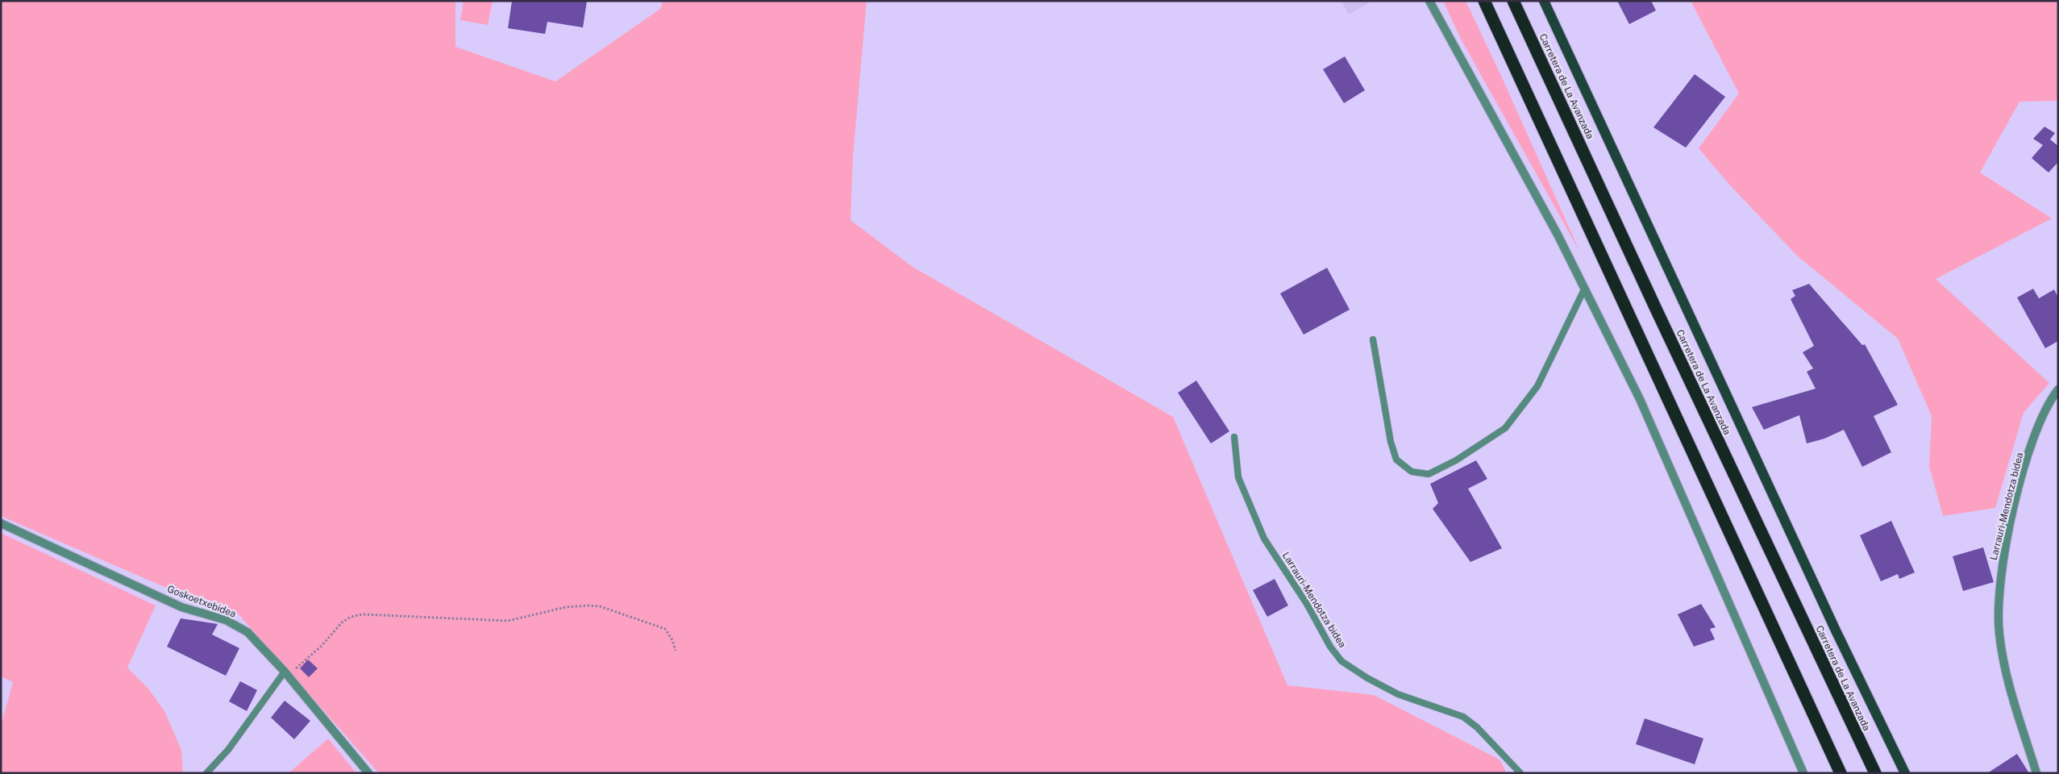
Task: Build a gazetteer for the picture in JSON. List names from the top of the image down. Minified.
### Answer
{"streets":{"highway":["Carretera de La Avanzada"],"street":["Larrauri-Mendotza bidea","Goskoetxebidea"]}}
